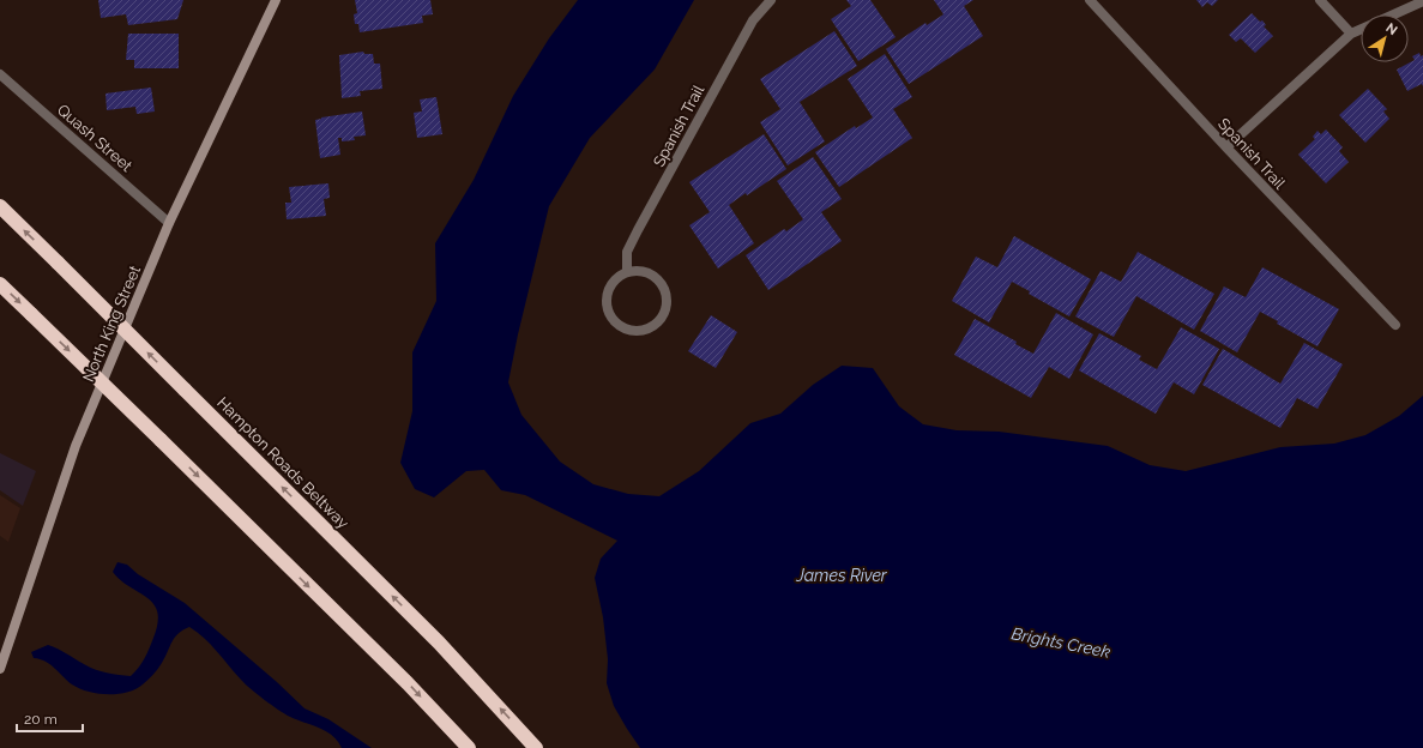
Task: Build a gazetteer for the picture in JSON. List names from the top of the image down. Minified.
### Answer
{"streets":{"highway":["Hampton Roads Beltway"],"main road":["North King Street"],"street":["Spanish Trail","Quash Street"]},"crossings":[["Quash Street","North King Street"]],"water":["James River","Brights Creek"],"scale_bar":"20 m","north":"top right"}
